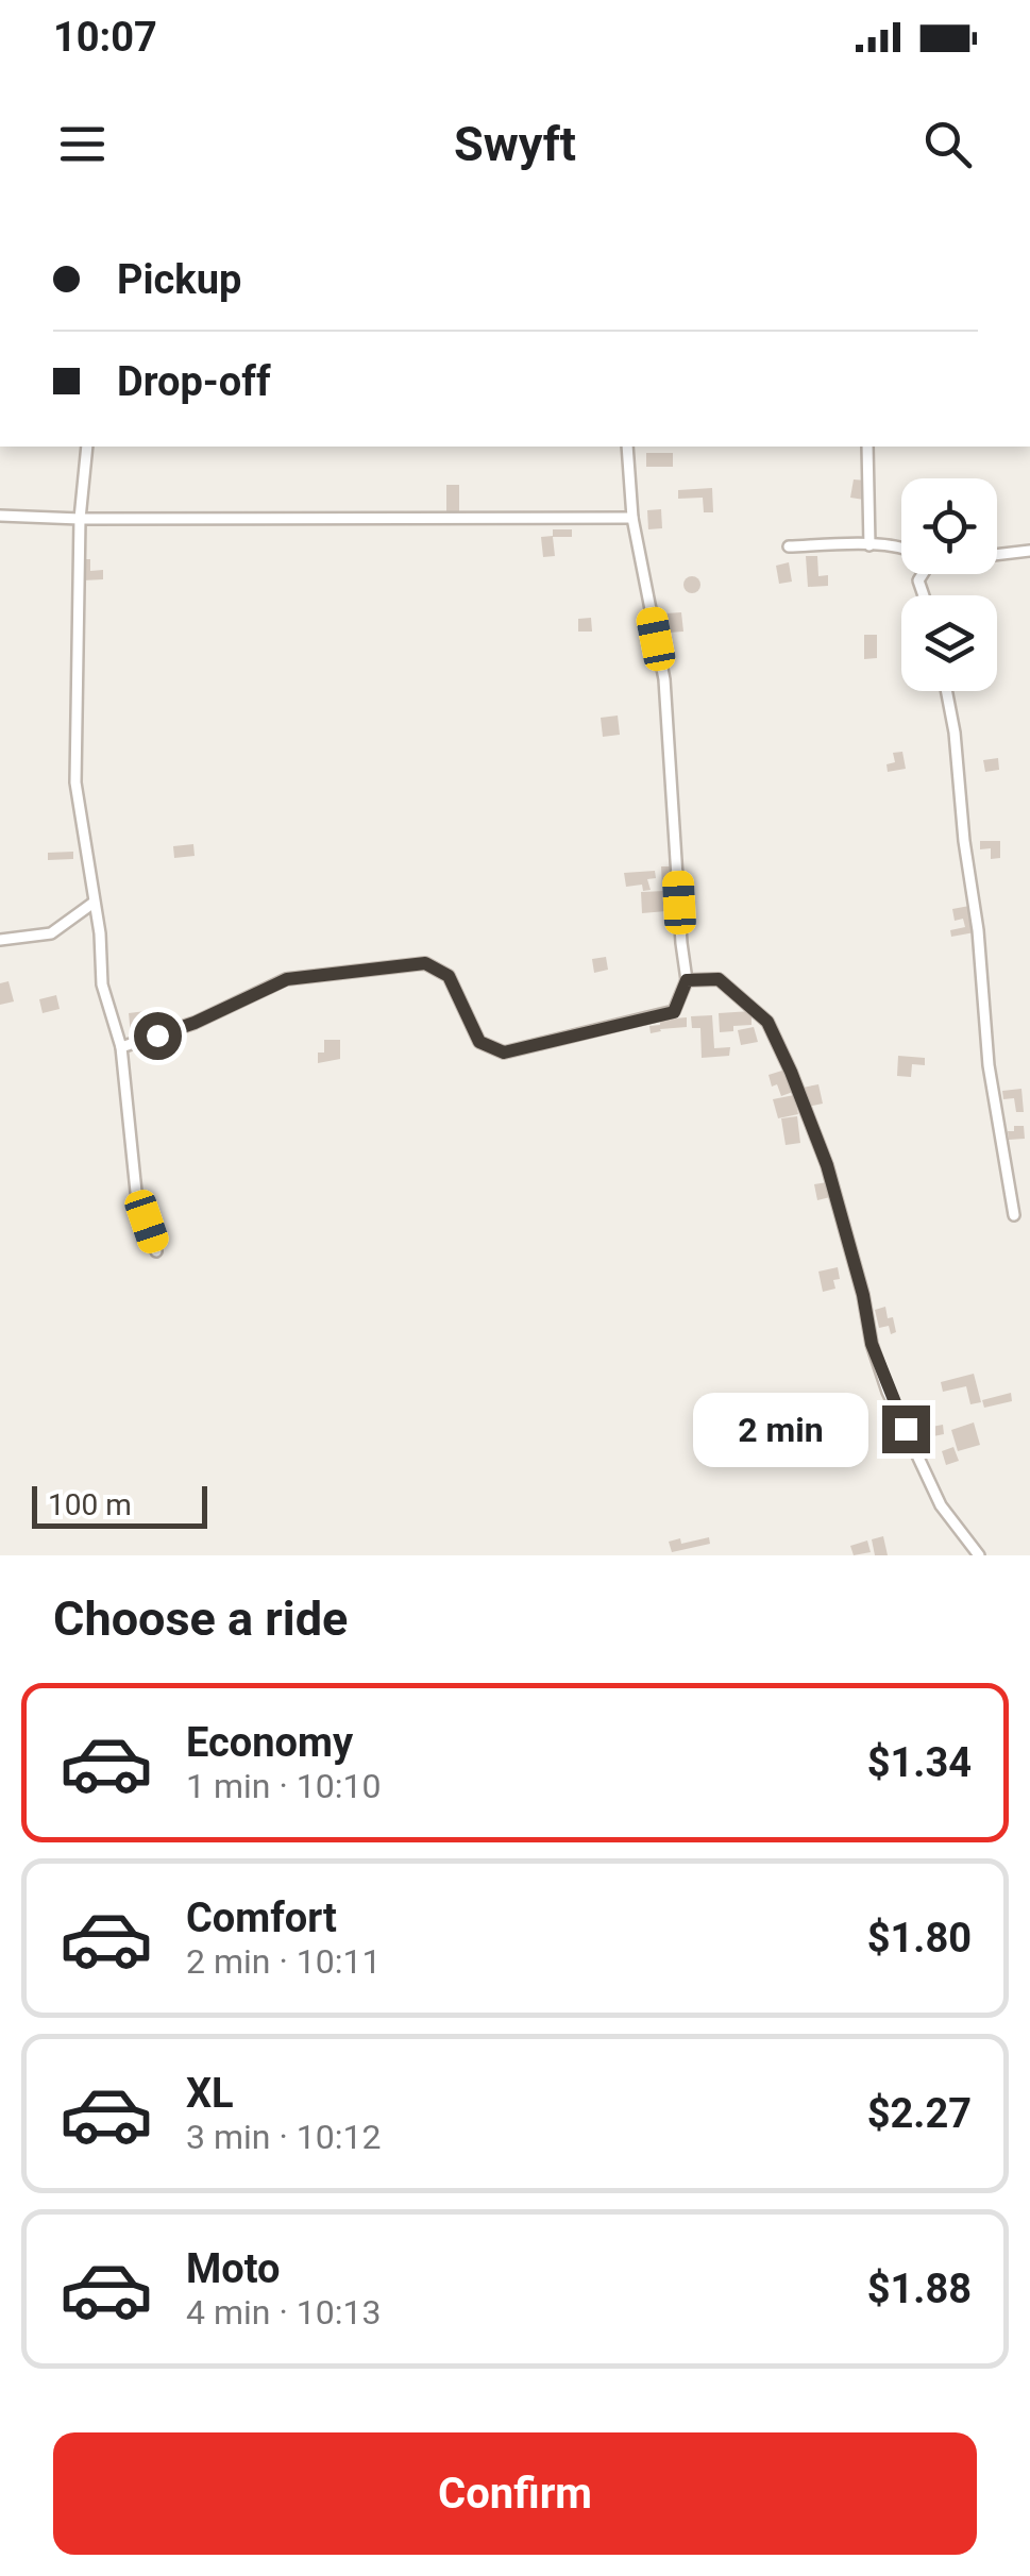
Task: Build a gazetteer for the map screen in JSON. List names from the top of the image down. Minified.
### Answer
{"scale_bar":"100 m","page":{"status":"10:07","header":"Swyft","banner":["Pickup","Drop-off"],"bubble":"2 min","scale":"100 m","heading":"Choose a ride","list":[{"name":"Economy","note":"1 min · 10:10","value":"$1.34"},{"name":"Comfort","note":"2 min · 10:11","value":"$1.80"},{"name":"XL","note":"3 min · 10:12","value":"$2.27"},{"name":"Moto","note":"4 min · 10:13","value":"$1.88"}],"buttons":"Confirm"}}
